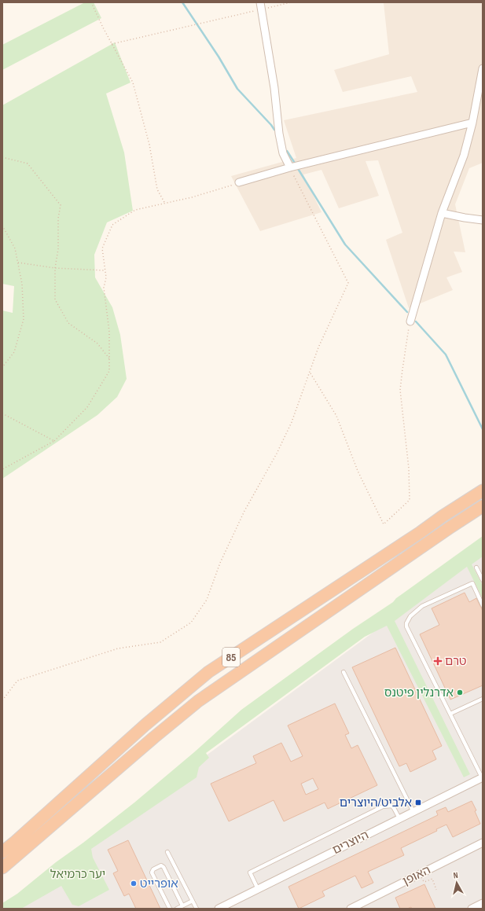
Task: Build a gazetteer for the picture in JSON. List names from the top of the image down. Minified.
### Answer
{"streets":{"highway":["85"],"street":["היוצרים","האופן"]},"parks":["יער כרמיאל"],"places":{"health":["טרם"],"other":["אדרנלין פיטנס","אופרייט"],"transit":["אלביט/היוצרים"]},"north":"top"}
